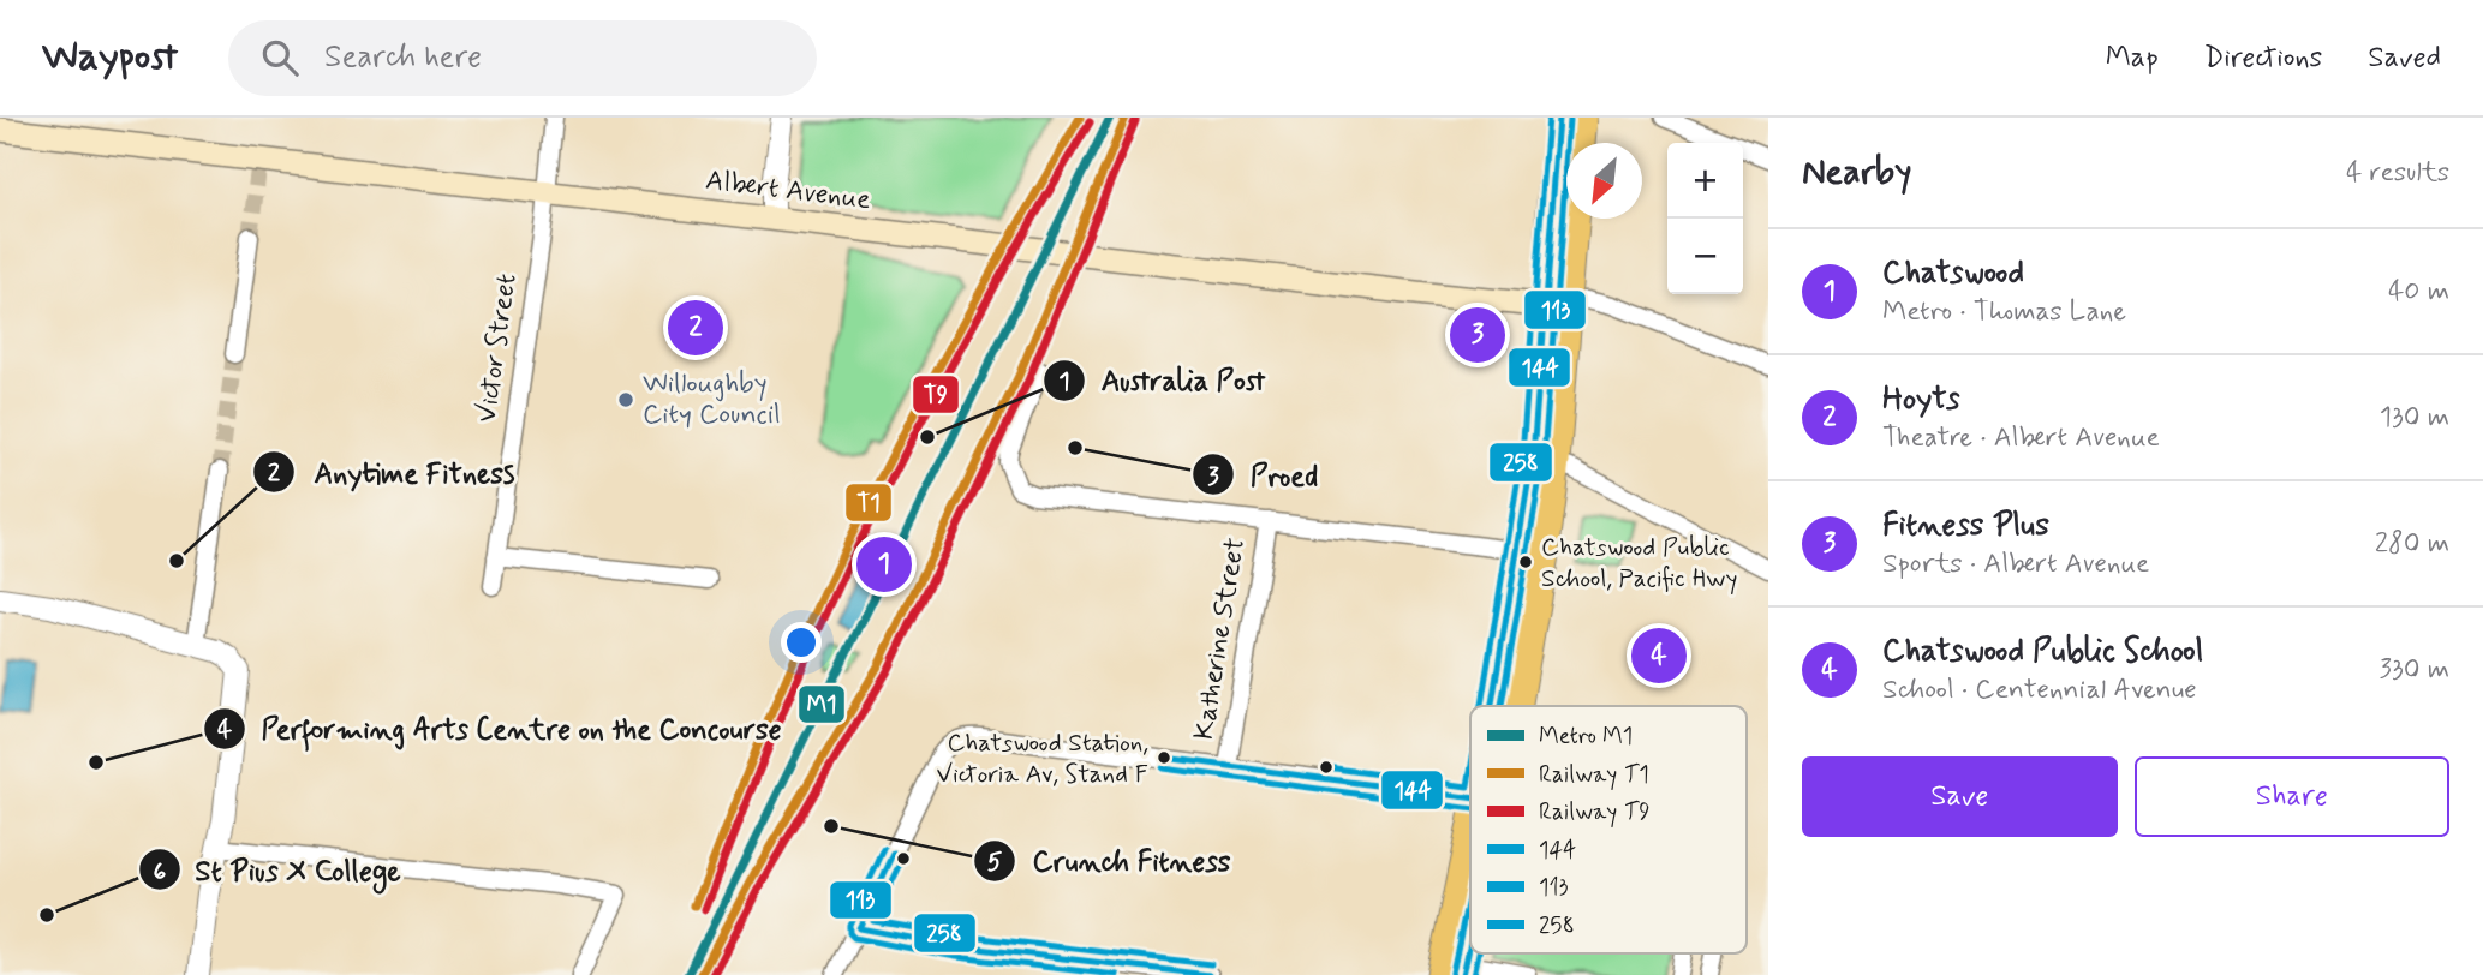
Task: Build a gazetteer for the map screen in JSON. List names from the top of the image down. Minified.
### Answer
{"streets":{"main road":["Albert Avenue"],"street":["Victor Street","Katherine Street"]},"crossings":[["Albert Avenue","Victor Street"]],"places":["Willoughby City Council","Australia Post","Proed","Anytime Fitness","Chatswood Public School, Pacific Hwy","Chatswood Station, Victoria Av, Stand F","Performing Arts Centre on the Concourse","Crunch Fitness","St Pius X College"],"lines":["metro line M1","rail line T1","transit line 144","transit line 258","transit line 113","rail line T9"],"legend":["Metro M1","Railway T1","Railway T9","144","113","258"],"north":"bottom left","page":{"header":"Waypost","search":"Search here","nav":["Map","Directions","Saved"],"heading":["Nearby","4 results"],"map_buttons":["+","−"],"list":[{"mark":"1","name":"Chatswood","note":"Metro · Thomas Lane","value":"40 m"},{"mark":"2","name":"Hoyts","note":"Theatre · Albert Avenue","value":"130 m"},{"mark":"3","name":"Fitness Plus","note":"Sports · Albert Avenue","value":"280 m"},{"mark":"4","name":"Chatswood Public School","note":"School · Centennial Avenue","value":"330 m"}],"pins":["2","3","1","4"],"buttons":["Save","Share"]}}
